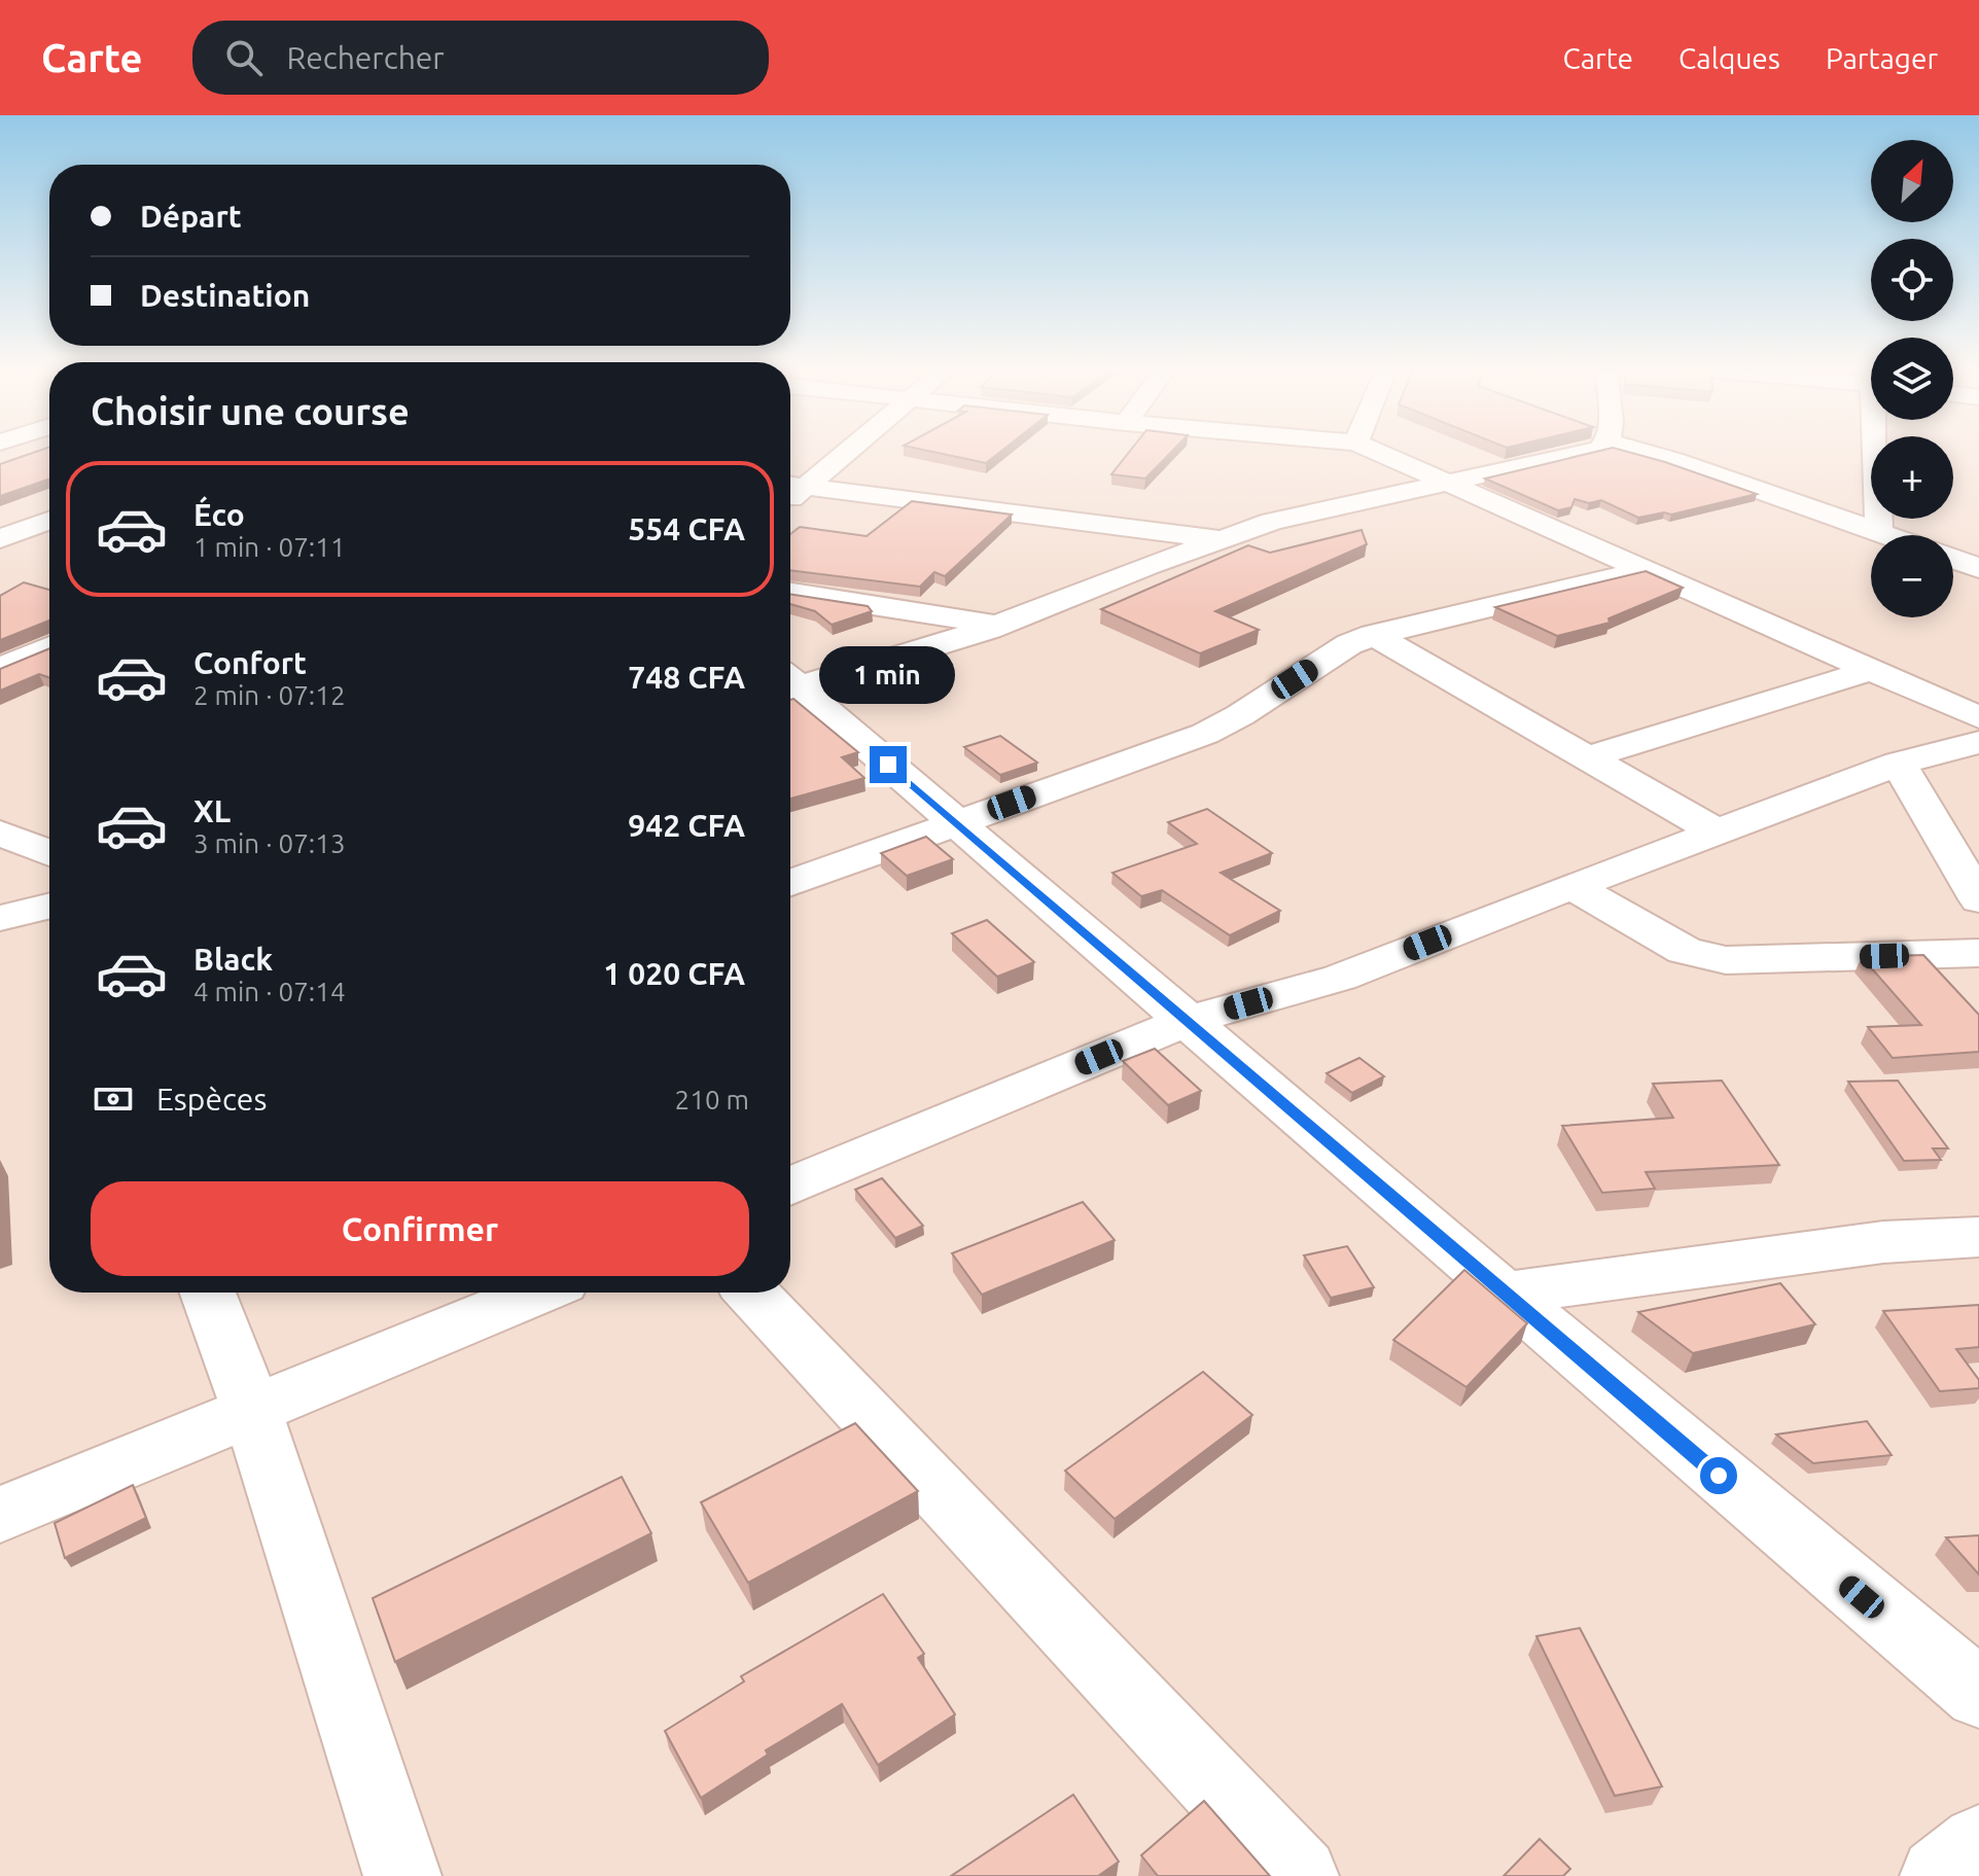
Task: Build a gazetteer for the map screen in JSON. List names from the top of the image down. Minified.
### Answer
{"north":"top right","page":{"header":"Carte","search":"Rechercher","nav":["Carte","Calques","Partager"],"map_buttons":["+","−"],"banner":["Départ","Destination"],"heading":"Choisir une course","list":[{"name":"Éco","note":"1 min · 07:11","value":"554 CFA"},{"name":"Confort","note":"2 min · 07:12","value":"748 CFA"},{"name":"XL","note":"3 min · 07:13","value":"942 CFA"},{"name":"Black","note":"4 min · 07:14","value":"1 020 CFA"}],"bubble":"1 min","pay":["Espèces","210 m"],"buttons":"Confirmer"}}
